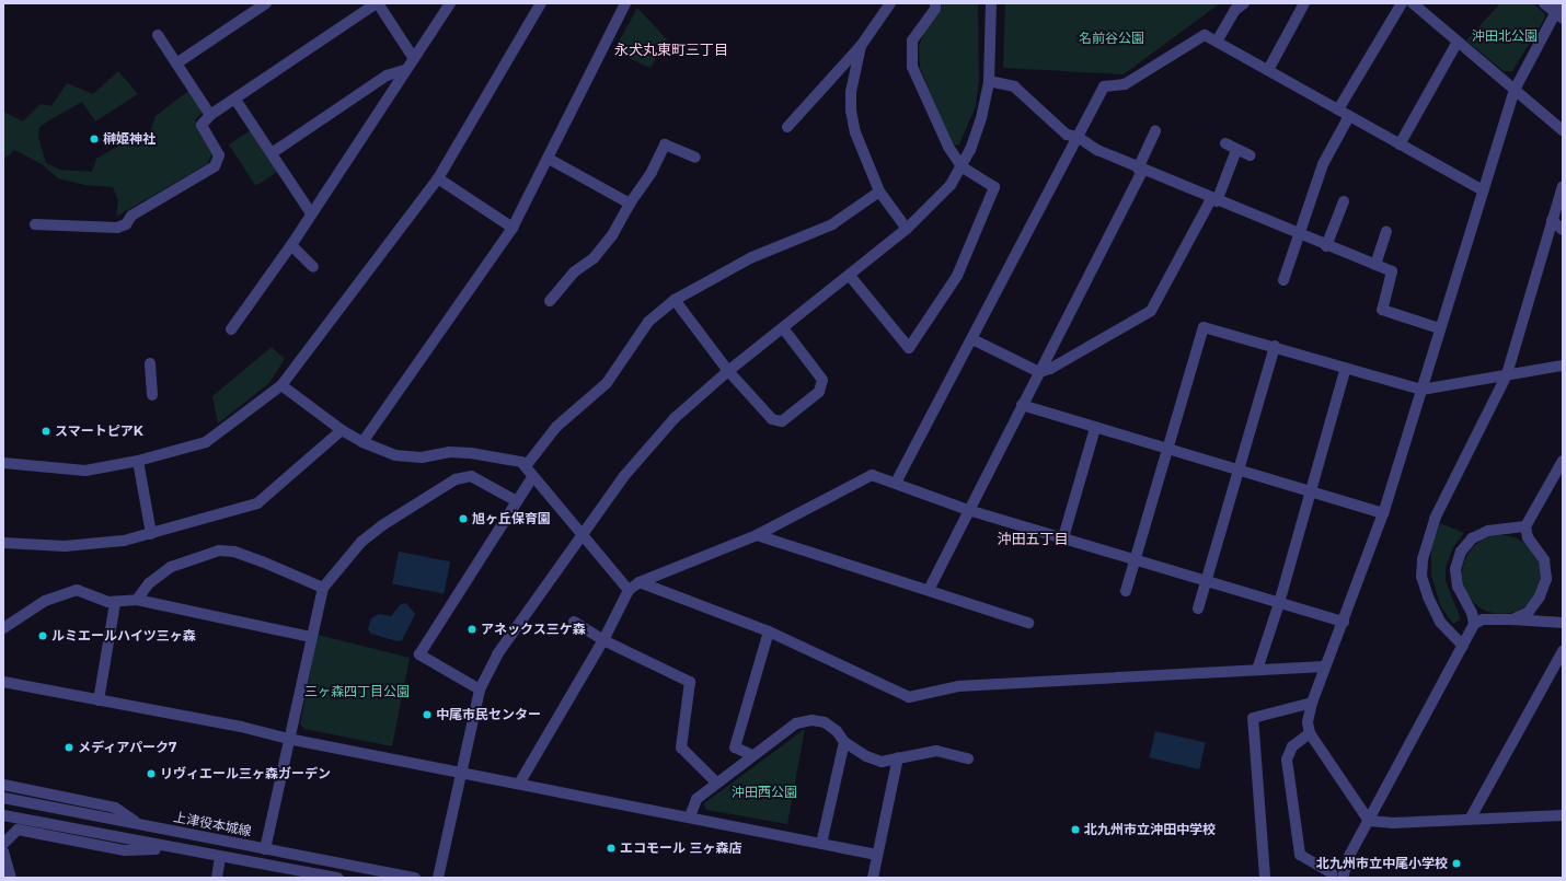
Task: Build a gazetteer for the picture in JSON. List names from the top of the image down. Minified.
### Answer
{"streets":{"street":["上津役本城線"]},"districts":["永犬丸東町三丁目","沖田五丁目"],"parks":["沖田北公園","名前谷公園","三ヶ森四丁目公園","沖田西公園"],"places":["榊姫神社","スマートピアK","旭ヶ丘保育園","アネックス三ケ森","ルミエールハイツ三ヶ森","中尾市民センター","メディアパーク7","リヴィエール三ヶ森ガーデン","北九州市立沖田中学校","エコモール 三ヶ森店","北九州市立中尾小学校"]}
